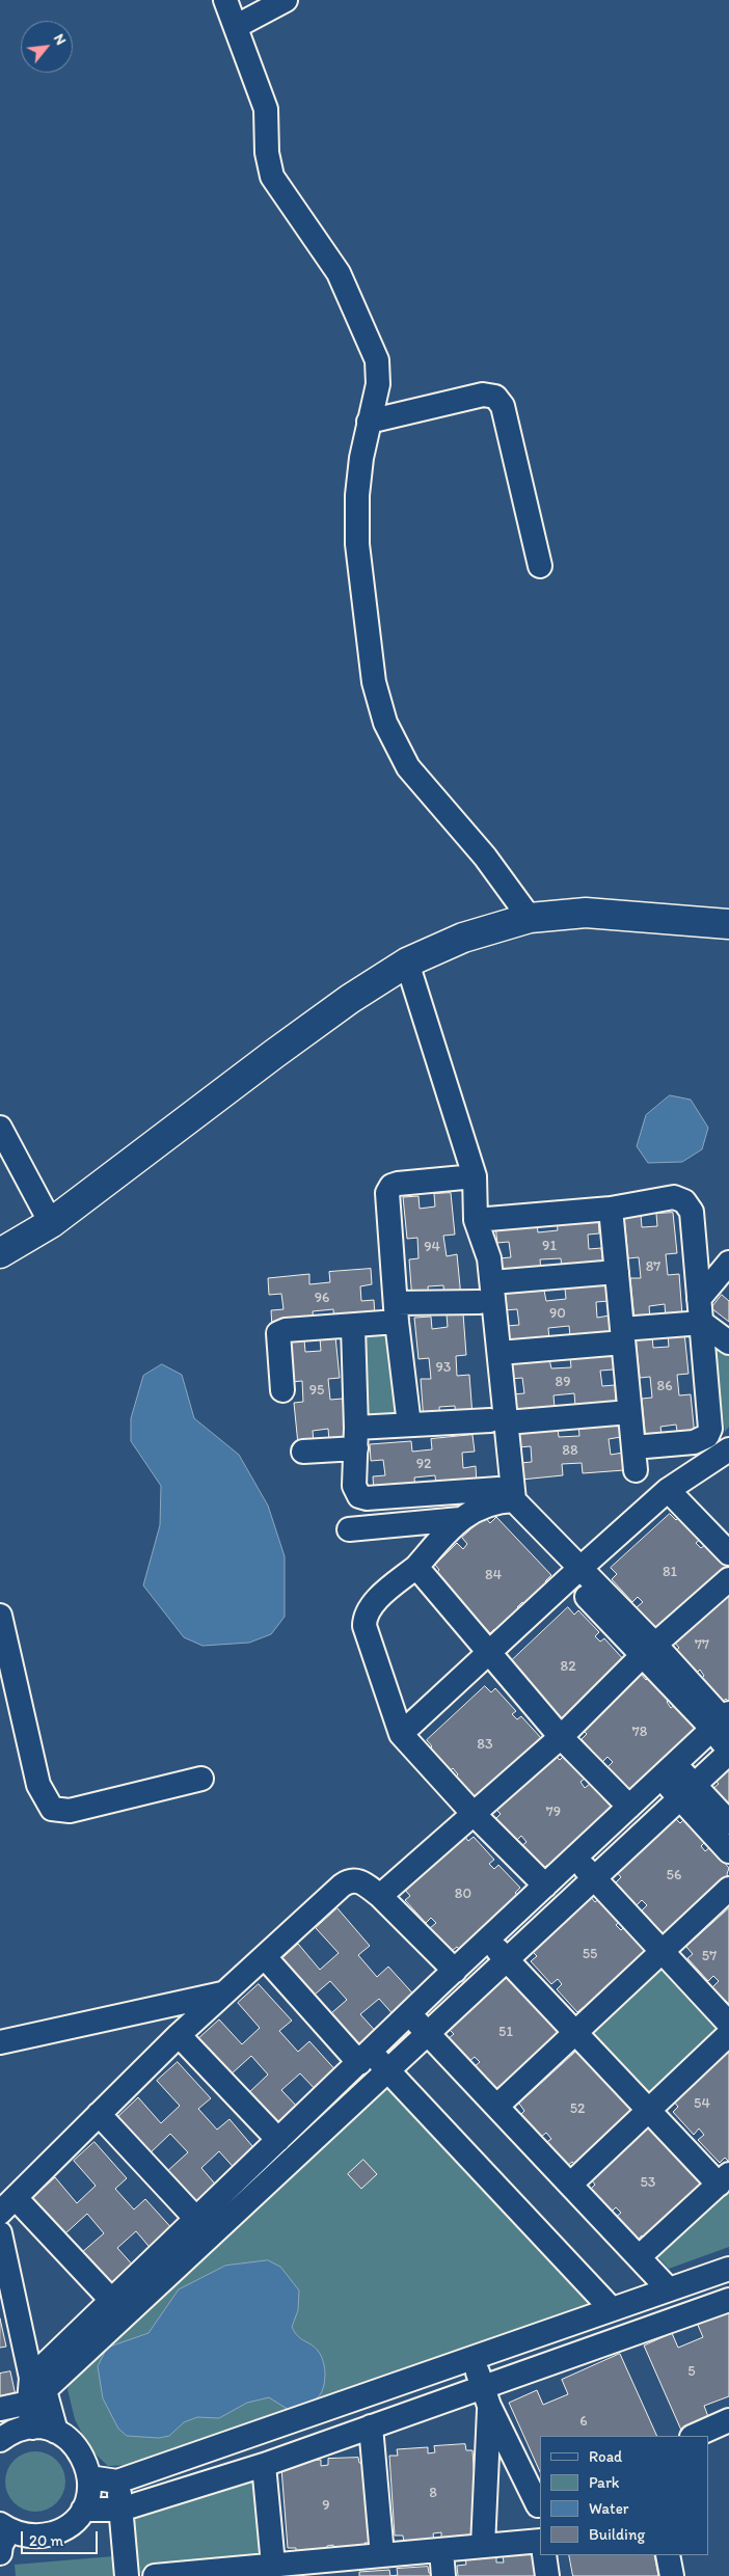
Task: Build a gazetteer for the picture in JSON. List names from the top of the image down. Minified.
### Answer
{"house_numbers":["91","94","87","96","90","93","89","86","95","88","92","81","84","77","82","78","83","79","56","80","55","57","51","54","52","53","5","6","8","9"],"legend":["Road","Park","Water","Building"],"scale_bar":"20 m","north":"top right"}
